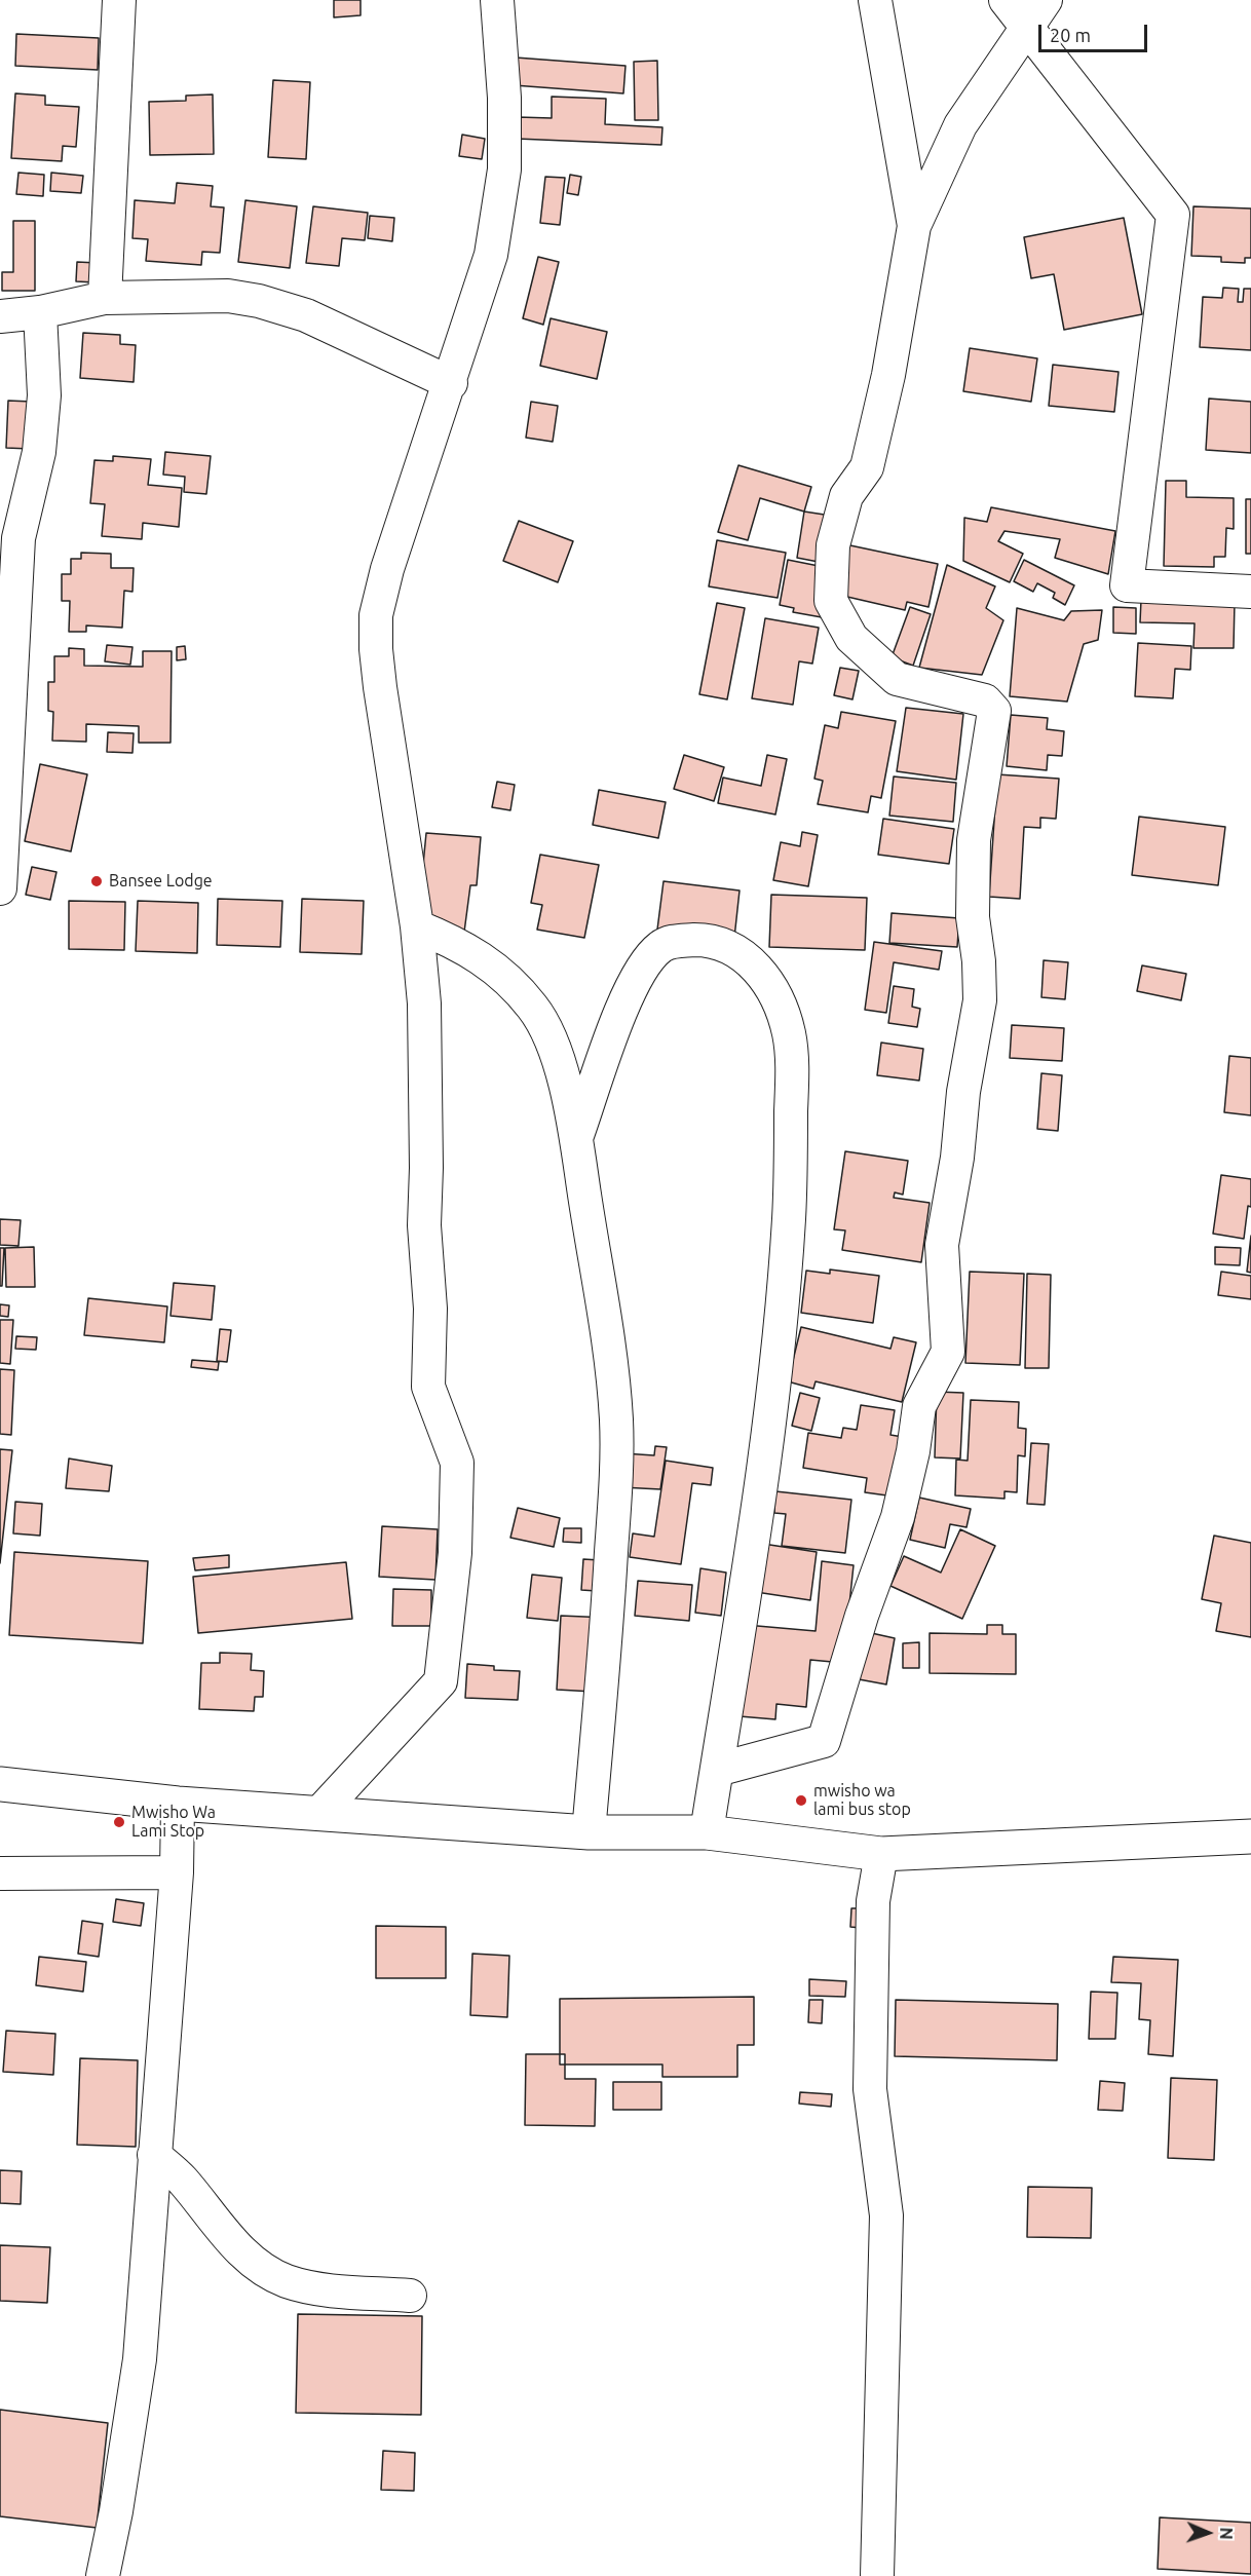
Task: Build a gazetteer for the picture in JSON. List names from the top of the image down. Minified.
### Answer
{"places":["Bansee Lodge","mwisho wa lami bus stop","Mwisho Wa Lami Stop"],"scale_bar":"20 m","north":"right"}
